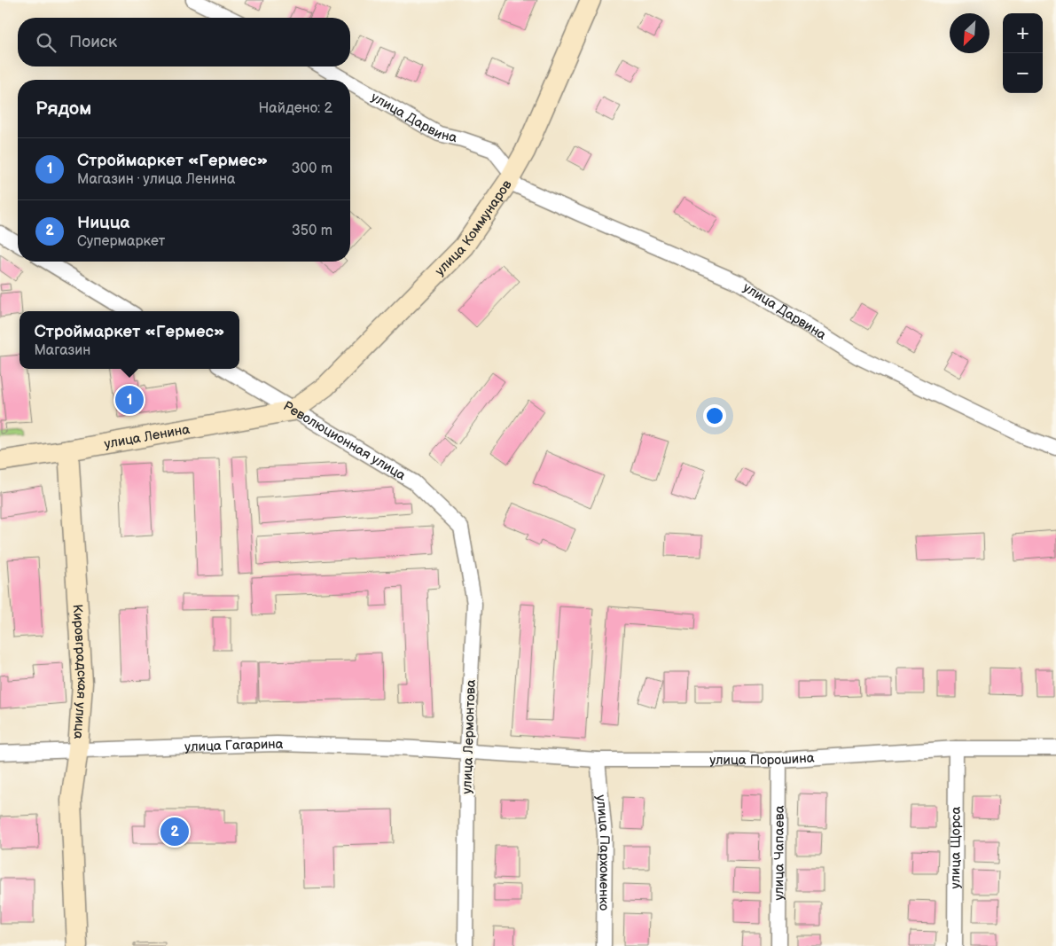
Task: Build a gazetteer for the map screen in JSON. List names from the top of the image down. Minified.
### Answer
{"streets":{"main road":["улица Коммунаров","улица Ленина","Кировградская улица"],"street":["улица Дарвина","Революционная улица","улица Лермонтова","улица Гагарина","улица Порошина","улица Щорса","улица Пархоменко","улица Чапаева"]},"crossings":[["улица Дарвина","улица Коммунаров"],["улица Коммунаров","улица Ленина"],["улица Коммунаров","Революционная улица"],["улица Ленина","Революционная улица"],["улица Ленина","Кировградская улица"],["Революционная улица","улица Лермонтова"],["Кировградская улица","улица Гагарина"],["улица Лермонтова","улица Гагарина"],["улица Лермонтова","улица Порошина"],["улица Гагарина","улица Порошина"],["улица Порошина","улица Щорса"],["улица Порошина","улица Пархоменко"],["улица Порошина","улица Чапаева"]],"north":"bottom left","page":{"map_buttons":["+","−"],"search":"Поиск","heading":["Рядом","Найдено: 2"],"list":[{"mark":"1","name":"Строймаркет «Гермес»","note":"Магазин · улица Ленина","value":"300 m"},{"mark":"2","name":"Ницца","note":"Супермаркет","value":"350 m"}],"popup":["Строймаркет «Гермес»","Магазин"],"pins":["1","2"]}}
